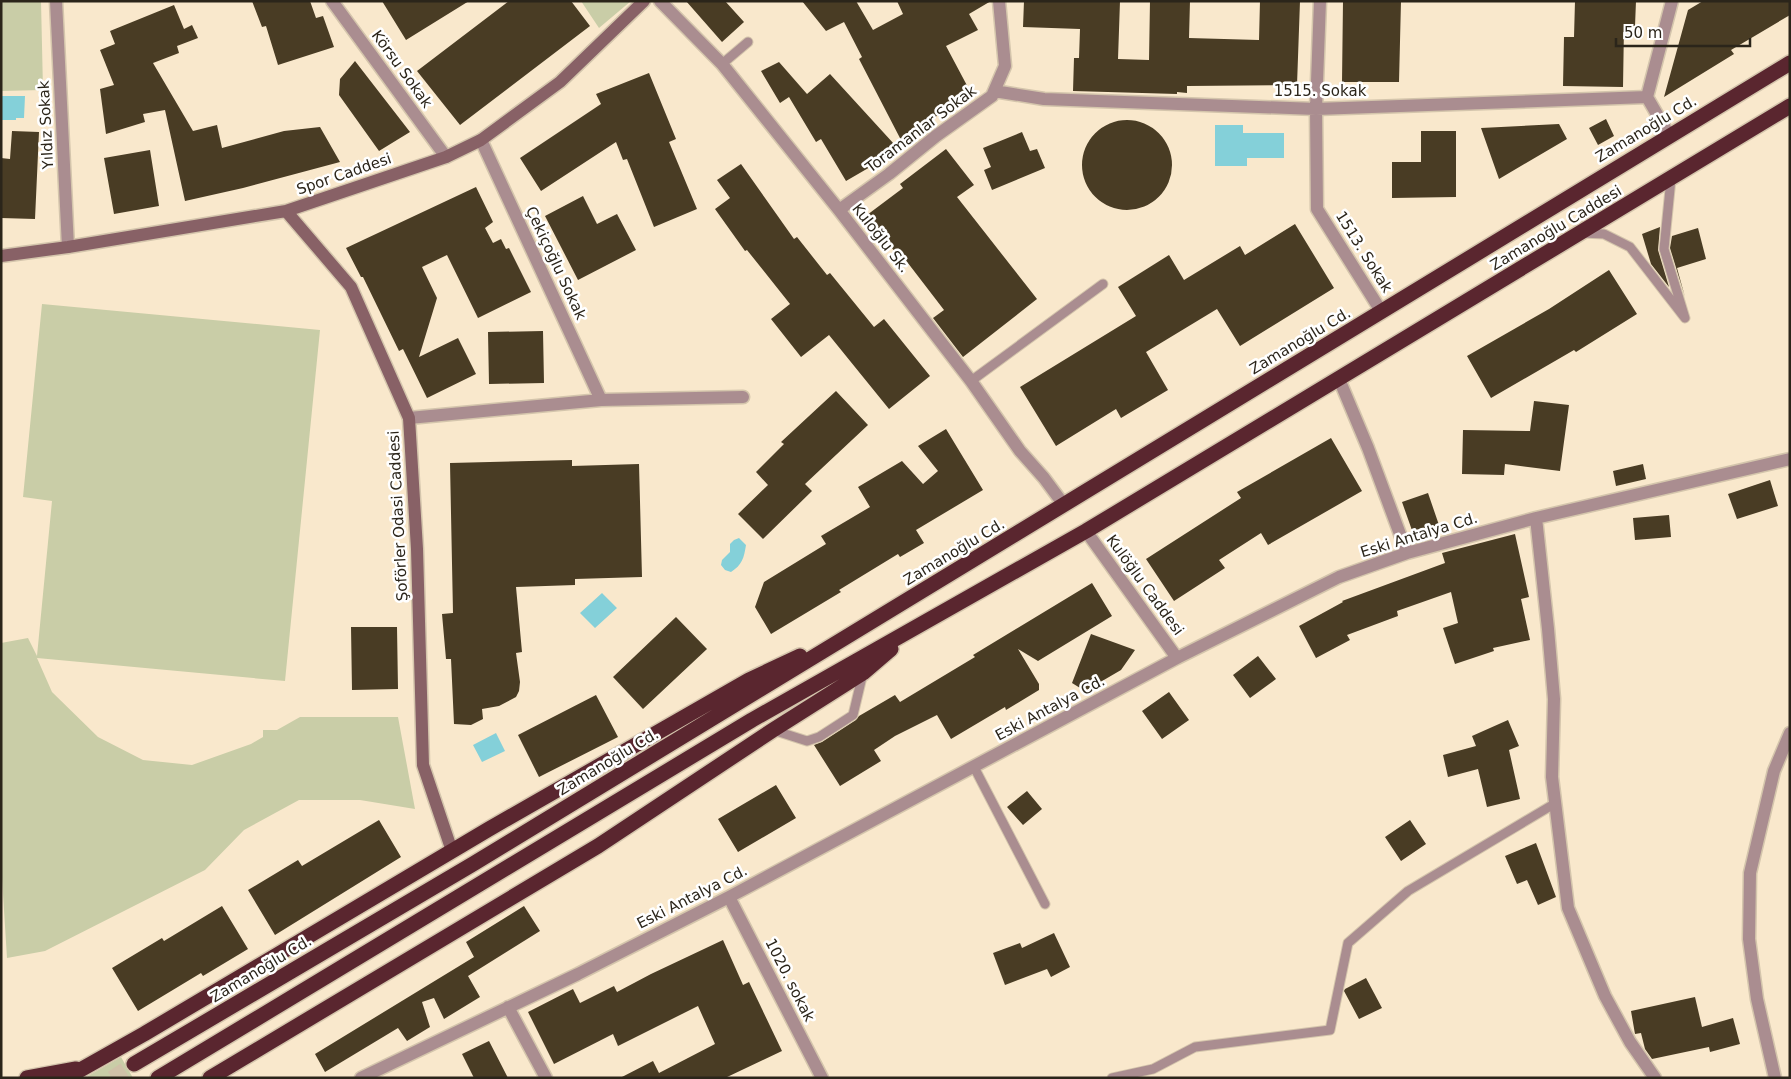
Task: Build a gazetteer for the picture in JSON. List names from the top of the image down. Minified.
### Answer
{"streets":{"highway":["Zamanoğlu Cd.","Zamanoğlu Caddesi"],"street":["Körsu Sokak","1515. Sokak","Yıldız Sokak","Toramanlar Sokak","Spor Caddesi","Kuloğlu Sk.","1513. Sokak","Çekiçoğlu Sokak","Şoförler Odasi Caddesi","Eski Antalya Cd.","Kulöğlu Caddesi","1020. sokak"]},"crossings":[["Körsu Sokak","Spor Caddesi"],["1515. Sokak","Toramanlar Sokak"],["1515. Sokak","1513. Sokak"],["Yıldız Sokak","Spor Caddesi"],["Toramanlar Sokak","Kuloğlu Sk."],["Zamanoğlu Cd.","Kuloğlu Sk."],["Zamanoğlu Cd.","1513. Sokak"],["Spor Caddesi","Çekiçoğlu Sokak"],["Spor Caddesi","Şoförler Odasi Caddesi"],["Eski Antalya Cd.","Kulöğlu Caddesi"],["Eski Antalya Cd.","1020. sokak"]],"scale_bar":"50 m"}
